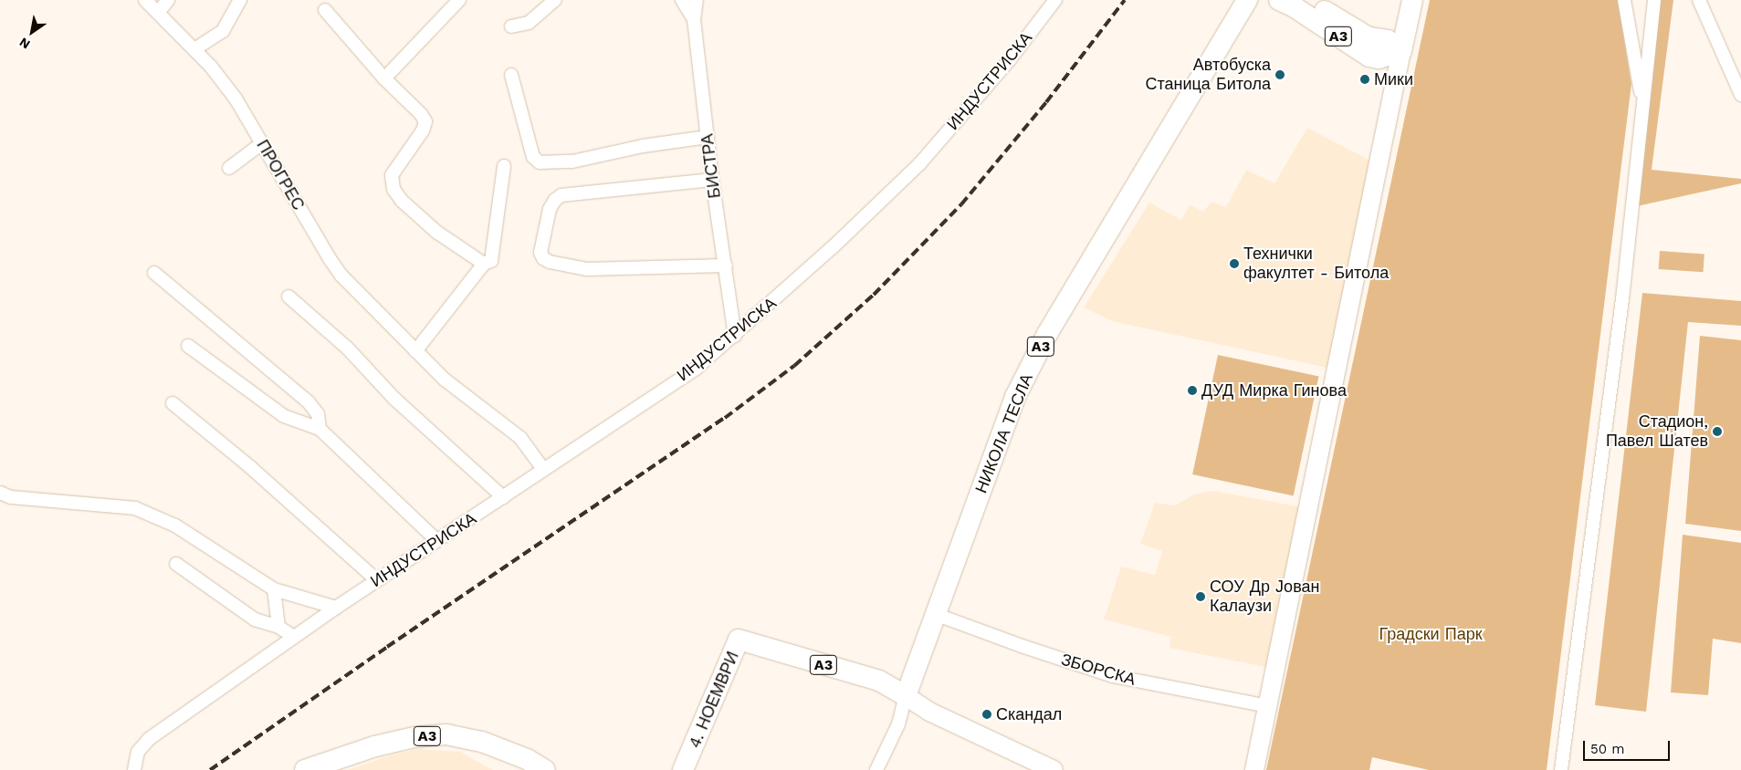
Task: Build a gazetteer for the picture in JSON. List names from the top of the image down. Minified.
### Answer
{"streets":{"main road":["A3","НИКОЛА ТЕСЛА","4. НОЕМВРИ"],"street":["ИНДУСТРИСКА","БИСТРА","ПРОГРЕС","ЗБОРСКА"]},"crossings":[["ИНДУСТРИСКА","БИСТРА"],["ИНДУСТРИСКА","ПРОГРЕС"],["НИКОЛА ТЕСЛА","ЗБОРСКА"],["НИКОЛА ТЕСЛА","4. НОЕМВРИ"]],"parks":["Градски Парк"],"places":["Автобуска Станица Битола","Мики","Технички факултет - Битола","ДУД Мирка Гинова","Стадион, Павел Шатев","СОУ Др Јован Калаузи","Скандал"],"scale_bar":"50 m","north":"bottom left"}
